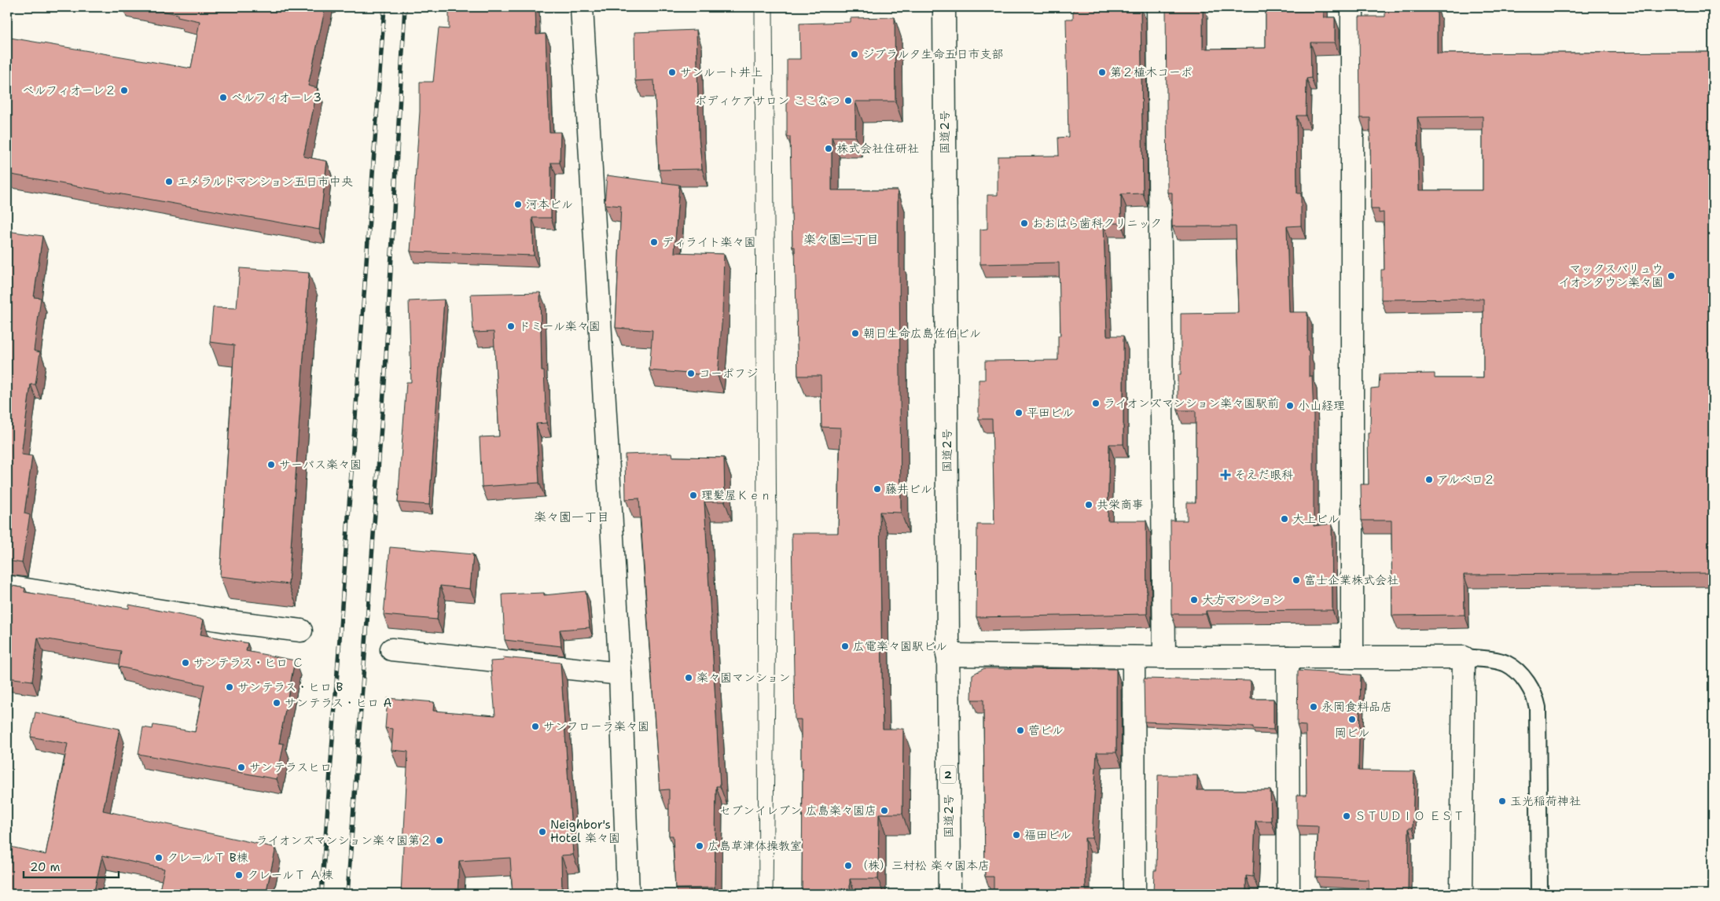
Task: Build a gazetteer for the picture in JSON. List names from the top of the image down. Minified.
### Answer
{"streets":{"main road":["国道2号","2"]},"districts":["楽々園二丁目","楽々園一丁目"],"places":{"other":["ジブラルタ生命五日市支部","サンルート井上","第２植木コーポ","ベルフィオーレ２","ベルフィオーレ3","ボディケアサロン ここなつ","株式会社住研社","エメラルドマンション五日市中央","河本ビル","おおはら歯科クリニック","ディライト楽々園","マックスバリュウ イオンタウン楽々園","ドミール楽々園","朝日生命広島佐伯ビル","コーポフジ","ライオンズマンション楽々園駅前","小山経理","平田ビル","サーパス楽々園","アルベロ２","藤井ビル","理髪屋Ｋｅｎ","共栄商事","大上ビル","富士企業株式会社","大方マンション","広電楽々園駅ビル","サンテラス・ヒロ Ｃ","楽々園マンション","サンテラス・ヒロ B","サンテラス・ヒロ A","永岡食料品店","岡ビル","サンフローラ楽々園","菅ビル","サンテラスヒロ","玉光稲荷神社","セブンイレブン 広島楽々園店","ＳＴＵＤＩＯ ＥＳＴ","Neighbor's Hotel 楽々園","福田ビル","ライオンズマンション楽々園第２","広島草津体操教室","クレールＴ B棟","（株）三村松 楽々園本店","クレールＴ Ａ棟"],"health":["そえだ眼科"]},"scale_bar":"20 m"}
